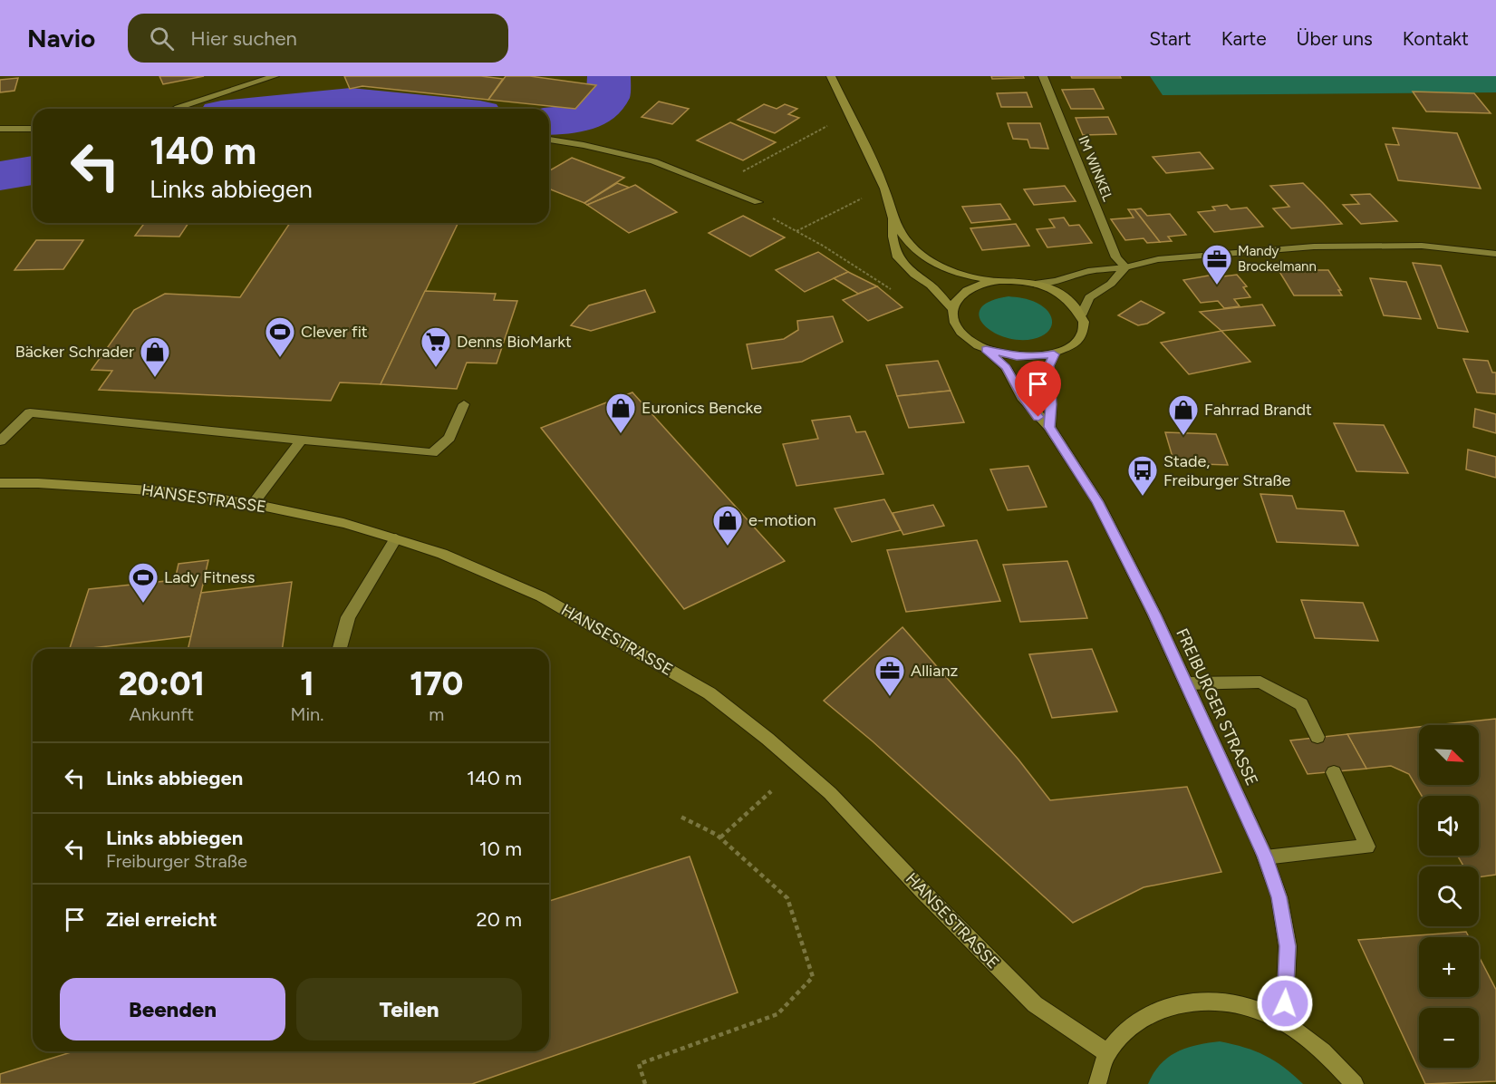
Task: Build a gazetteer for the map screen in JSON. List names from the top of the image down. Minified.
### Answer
{"streets":{"main road":["HANSESTRASSE","FREIBURGER STRASSE"],"street":["IM WINKEL"]},"places":{"office":["Mandy Brockelmann","Allianz"],"sports":["Clever fit","Lady Fitness"],"supermarket":["Denns BioMarkt"],"shop":["Bäcker Schrader","Euronics Bencke","Fahrrad Brandt","e-motion"],"bus stop":["Stade, Freiburger Straße"]},"north":"bottom right","page":{"header":"Navio","search":"Hier suchen","nav":["Start","Karte","Über uns","Kontakt"],"turn":["140 m","Links abbiegen"],"eta":["20:01","Ankunft","1","Min.","170","m"],"map_buttons":["+","−"],"list":[{"name":"Links abbiegen","value":"140 m"},{"name":"Links abbiegen","note":"Freiburger Straße","value":"10 m"},{"name":"Ziel erreicht","value":"20 m"}],"buttons":["Beenden","Teilen"]}}
